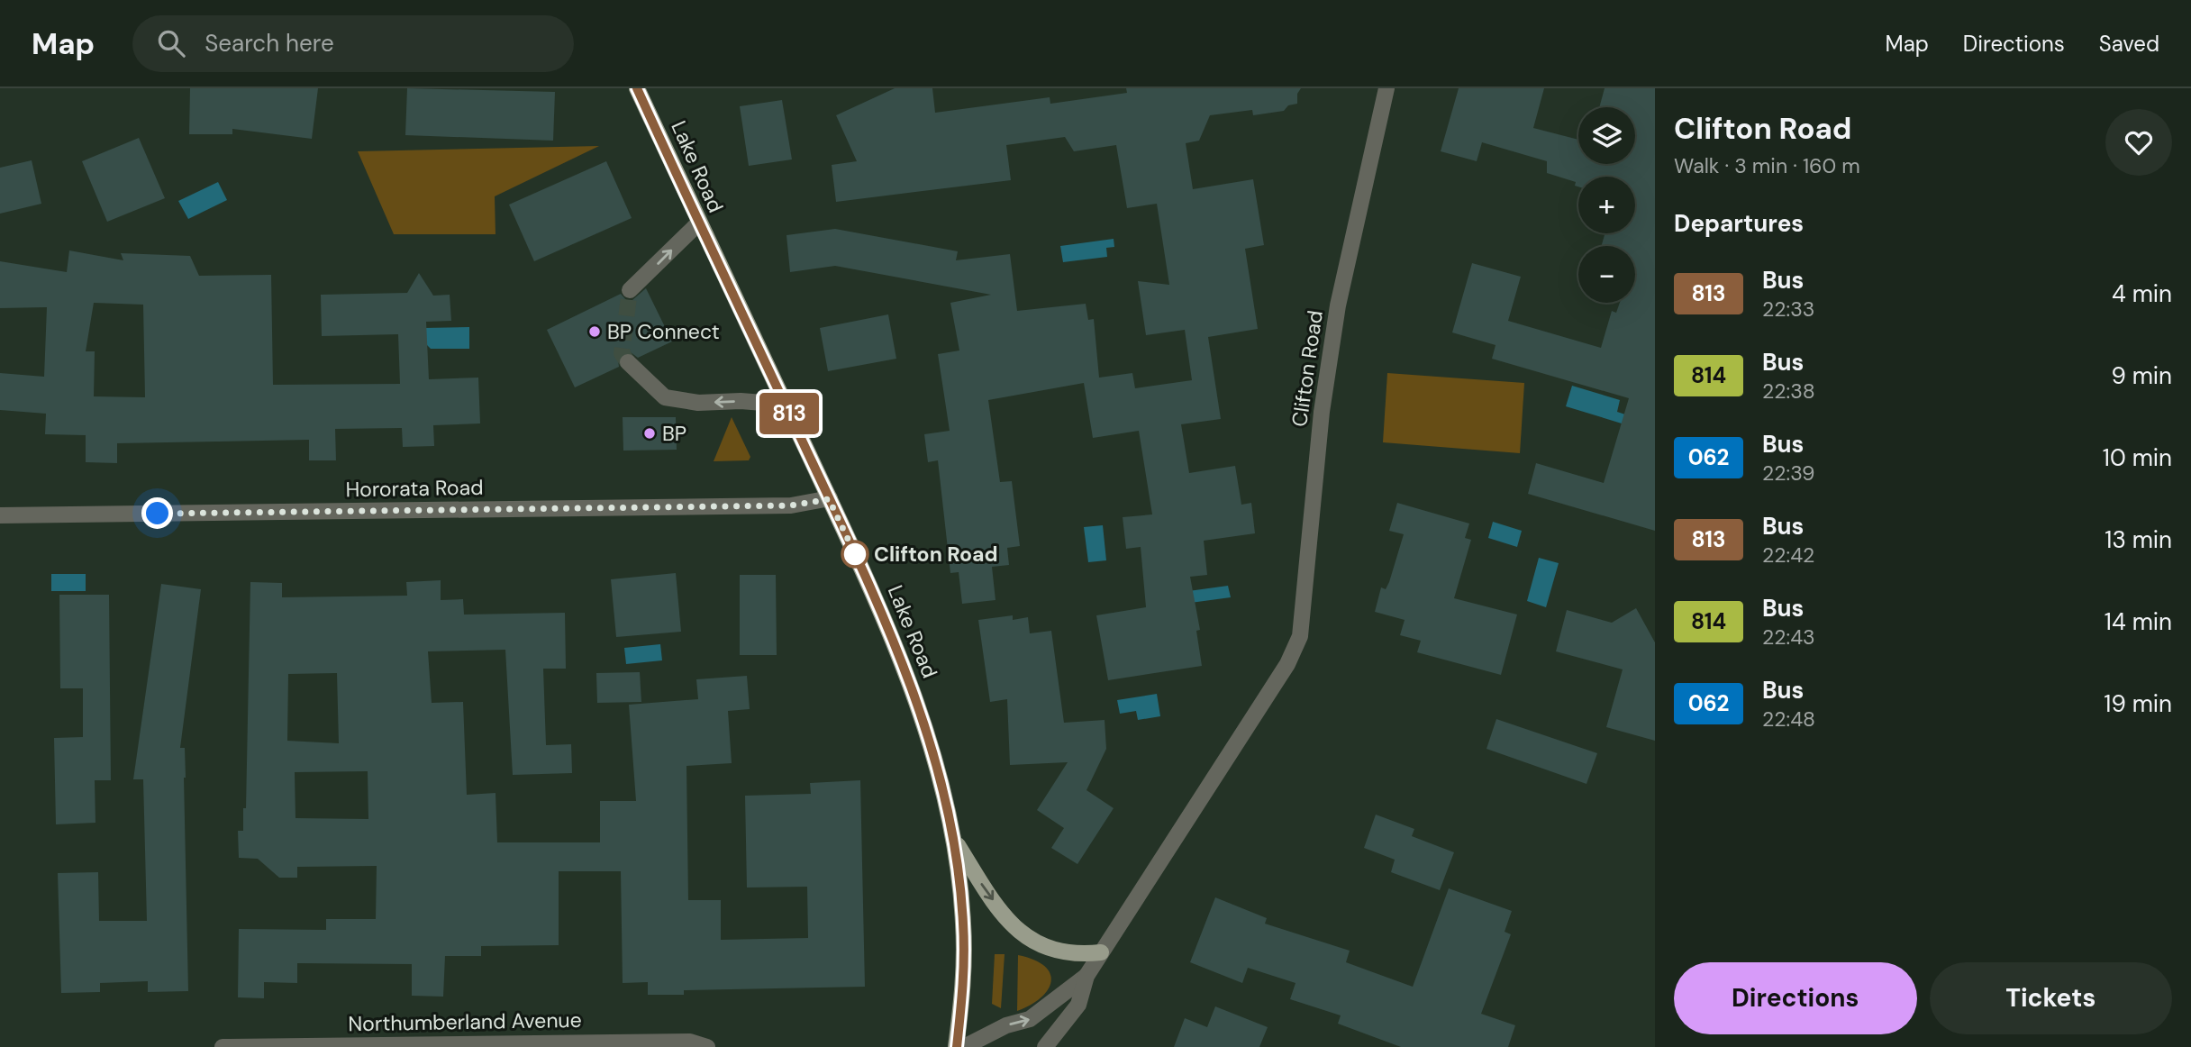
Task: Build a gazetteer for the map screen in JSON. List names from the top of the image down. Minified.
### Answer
{"streets":{"main road":["Lake Road"],"street":["Clifton Road","Hororata Road","Northumberland Avenue"]},"crossings":[["Lake Road","Hororata Road"]],"places":["BP Connect","BP","Clifton Road"],"lines":["bus line 813"],"page":{"header":"Map","search":"Search here","nav":["Map","Directions","Saved"],"on_map":"813","heading":[["Clifton Road","Walk · 3 min · 160 m"],"Departures"],"map_buttons":["+","−"],"list":[{"mark":"813","name":"Bus","note":"22:33","value":"4 min"},{"mark":"814","name":"Bus","note":"22:38","value":"9 min"},{"mark":"062","name":"Bus","note":"22:39","value":"10 min"},{"mark":"813","name":"Bus","note":"22:42","value":"13 min"},{"mark":"814","name":"Bus","note":"22:43","value":"14 min"},{"mark":"062","name":"Bus","note":"22:48","value":"19 min"}],"buttons":["Directions","Tickets"]}}
